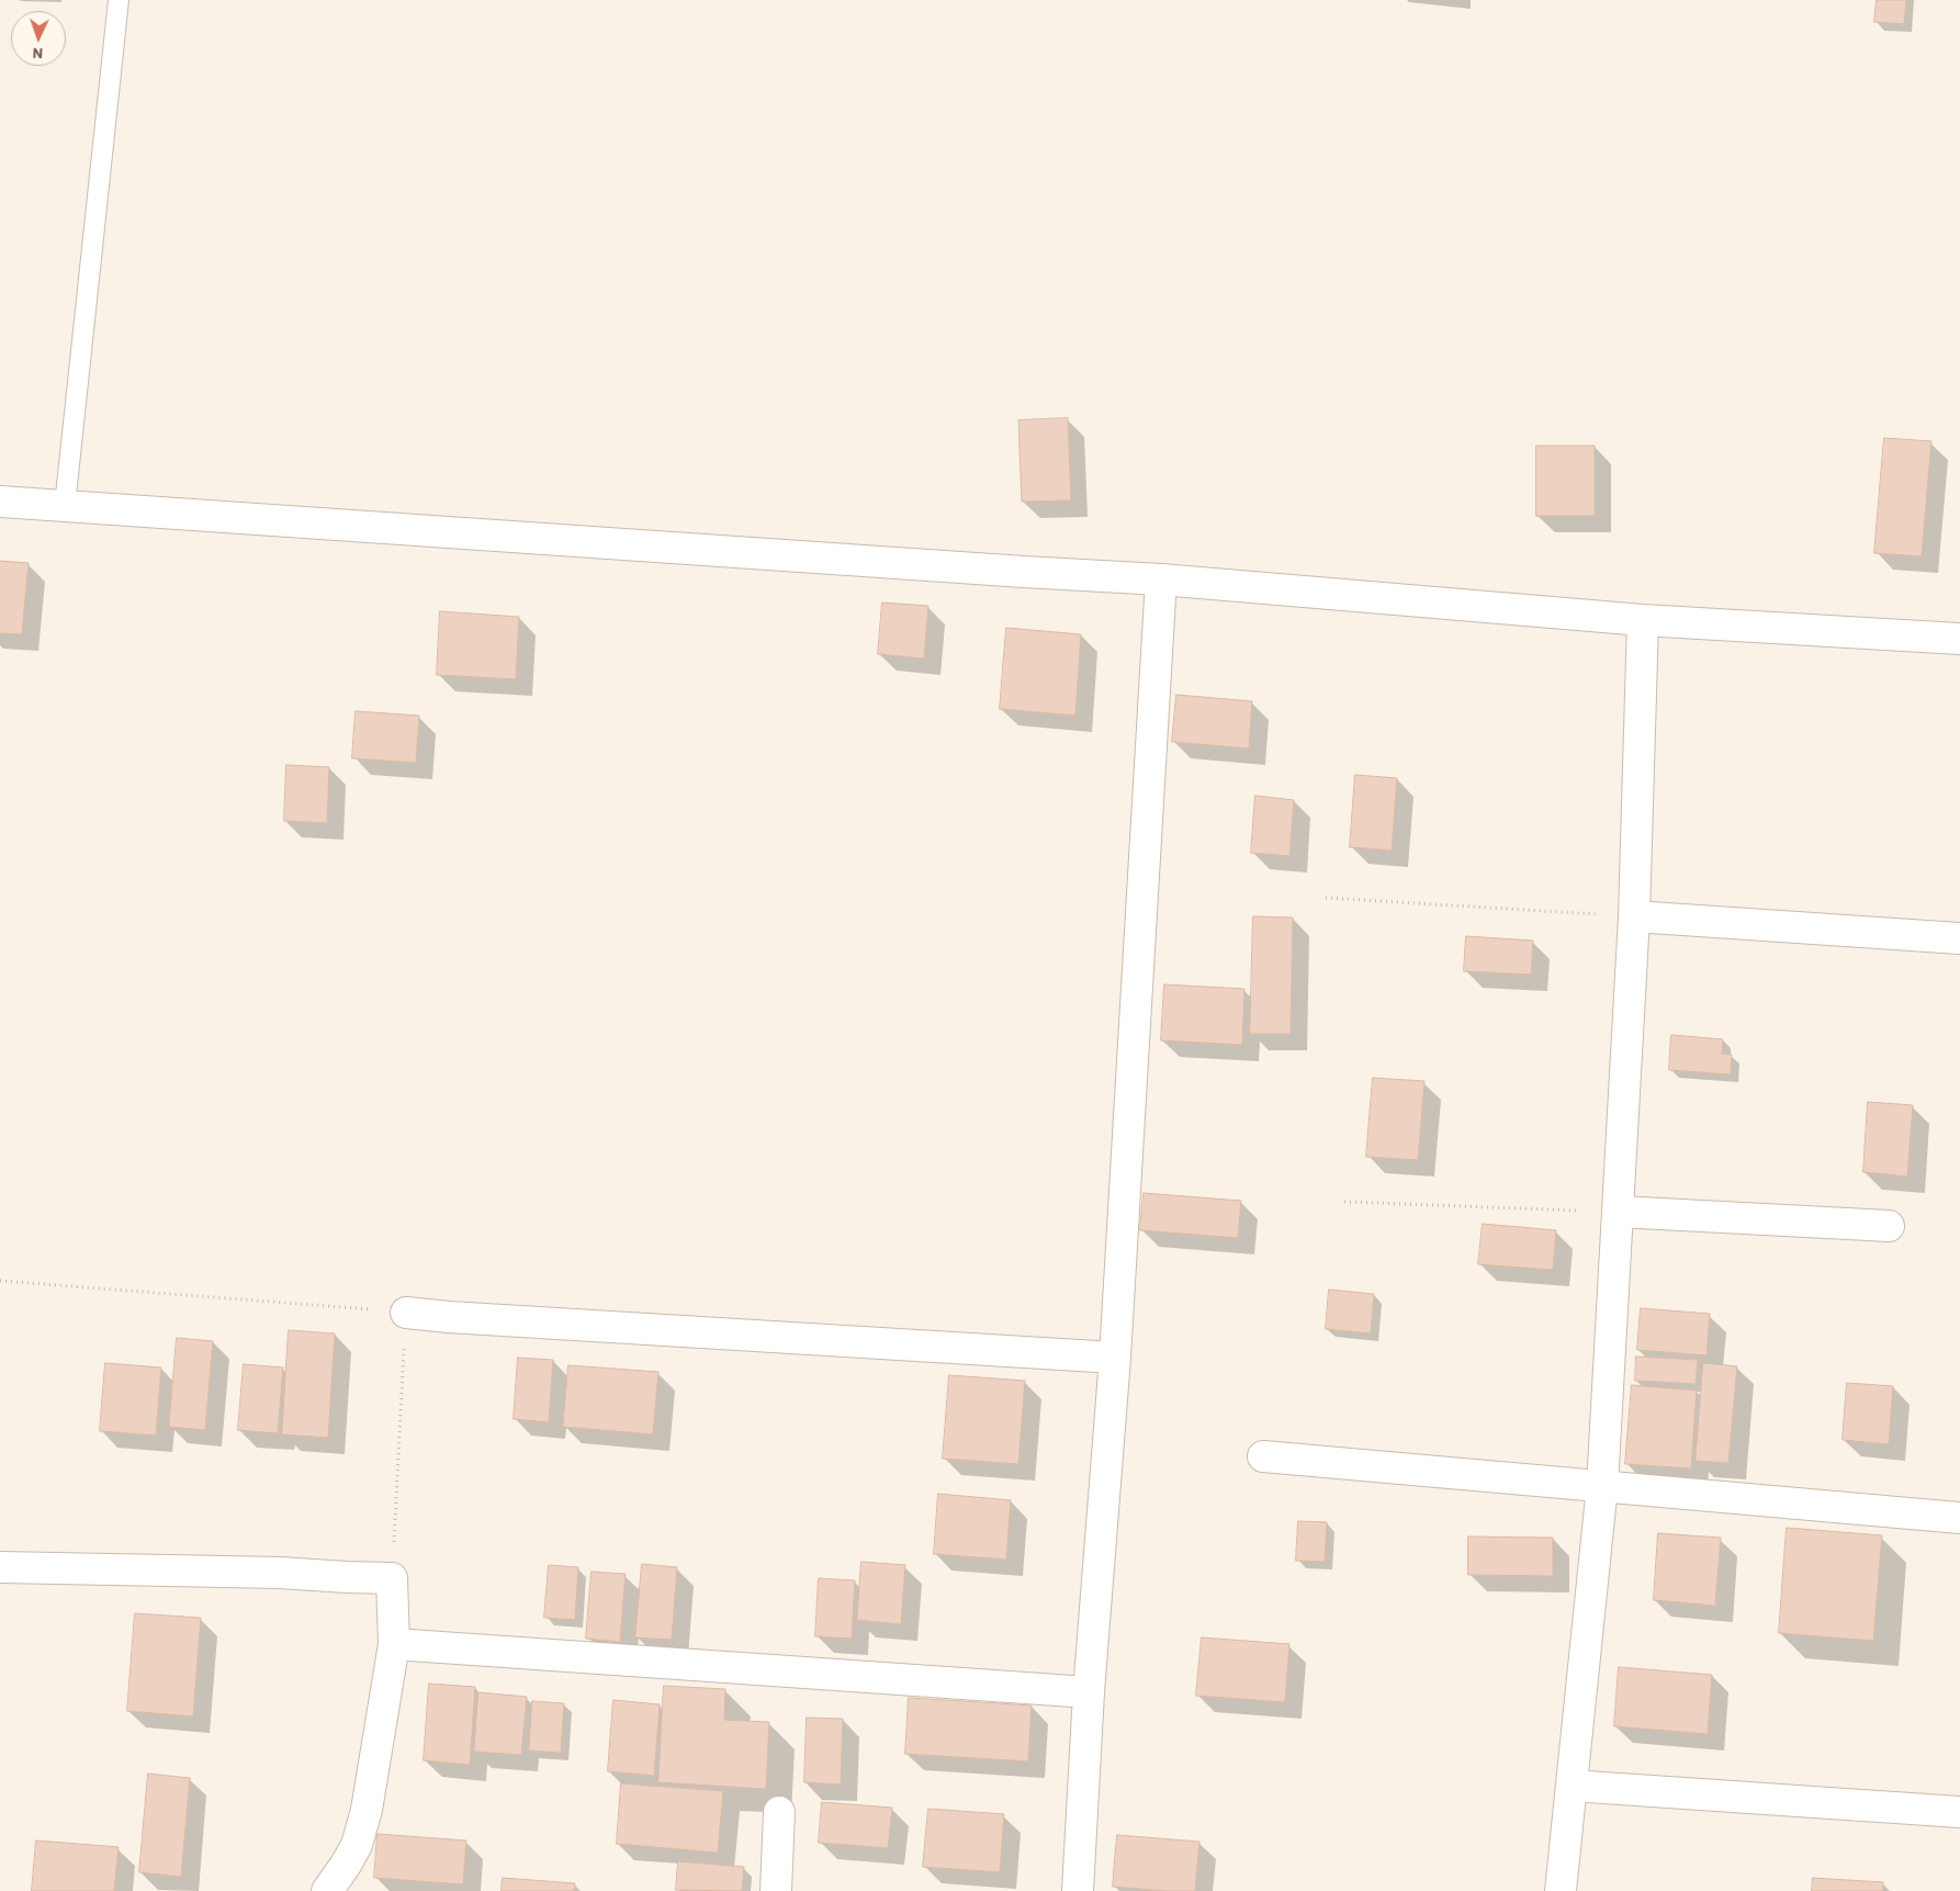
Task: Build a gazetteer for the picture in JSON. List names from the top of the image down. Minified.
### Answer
{"north":"bottom"}
